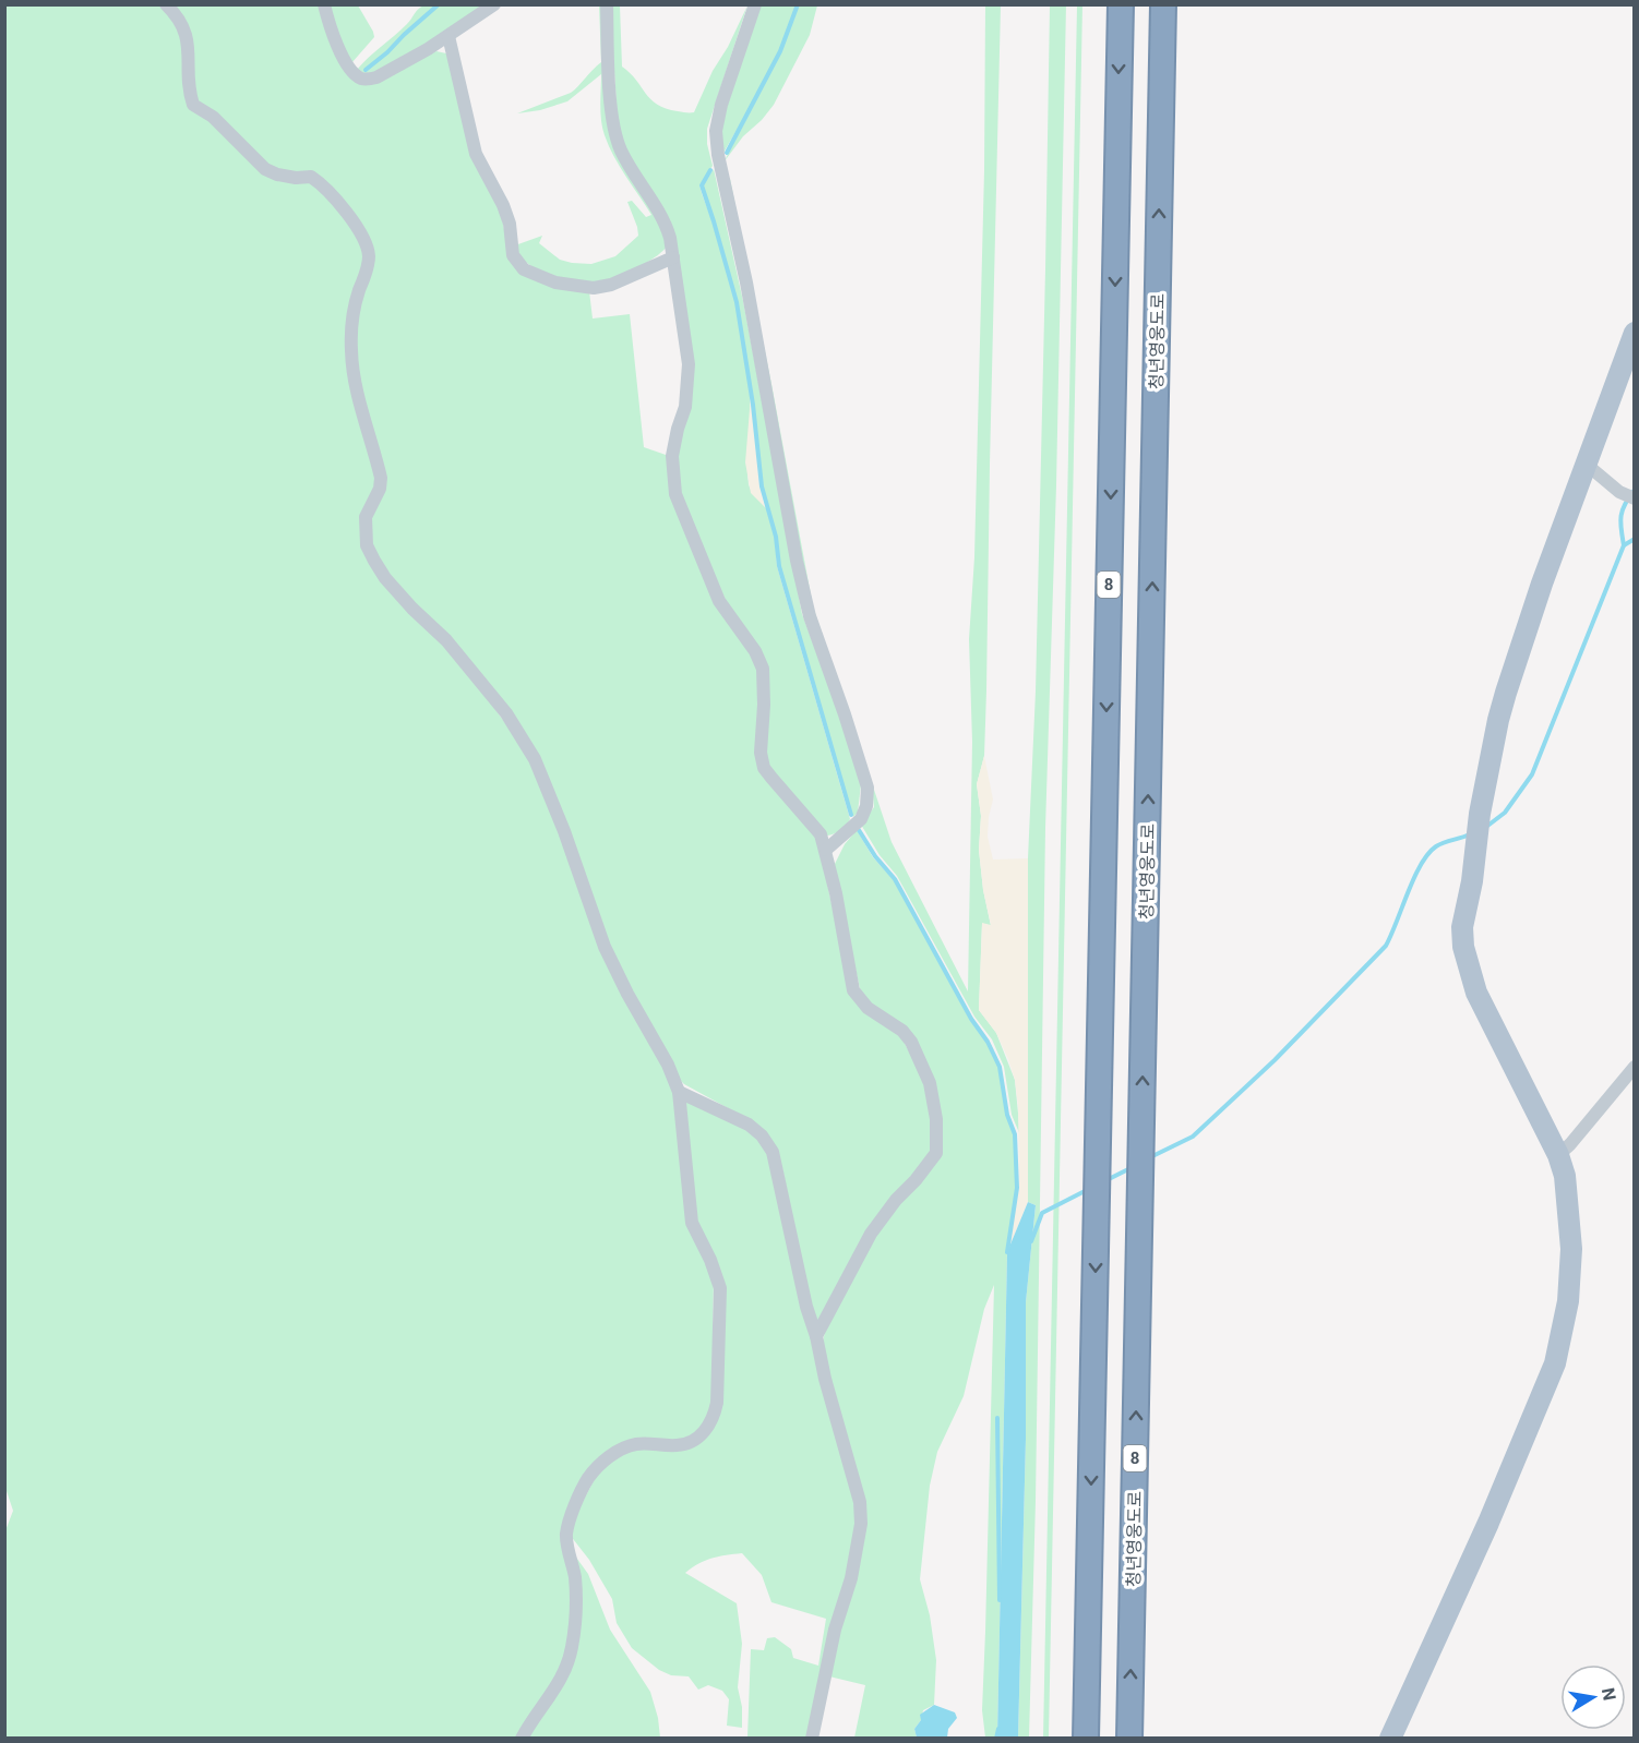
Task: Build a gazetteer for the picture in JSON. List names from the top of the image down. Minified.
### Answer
{"streets":{"highway":["청년영웅도로","8"]},"north":"right"}
